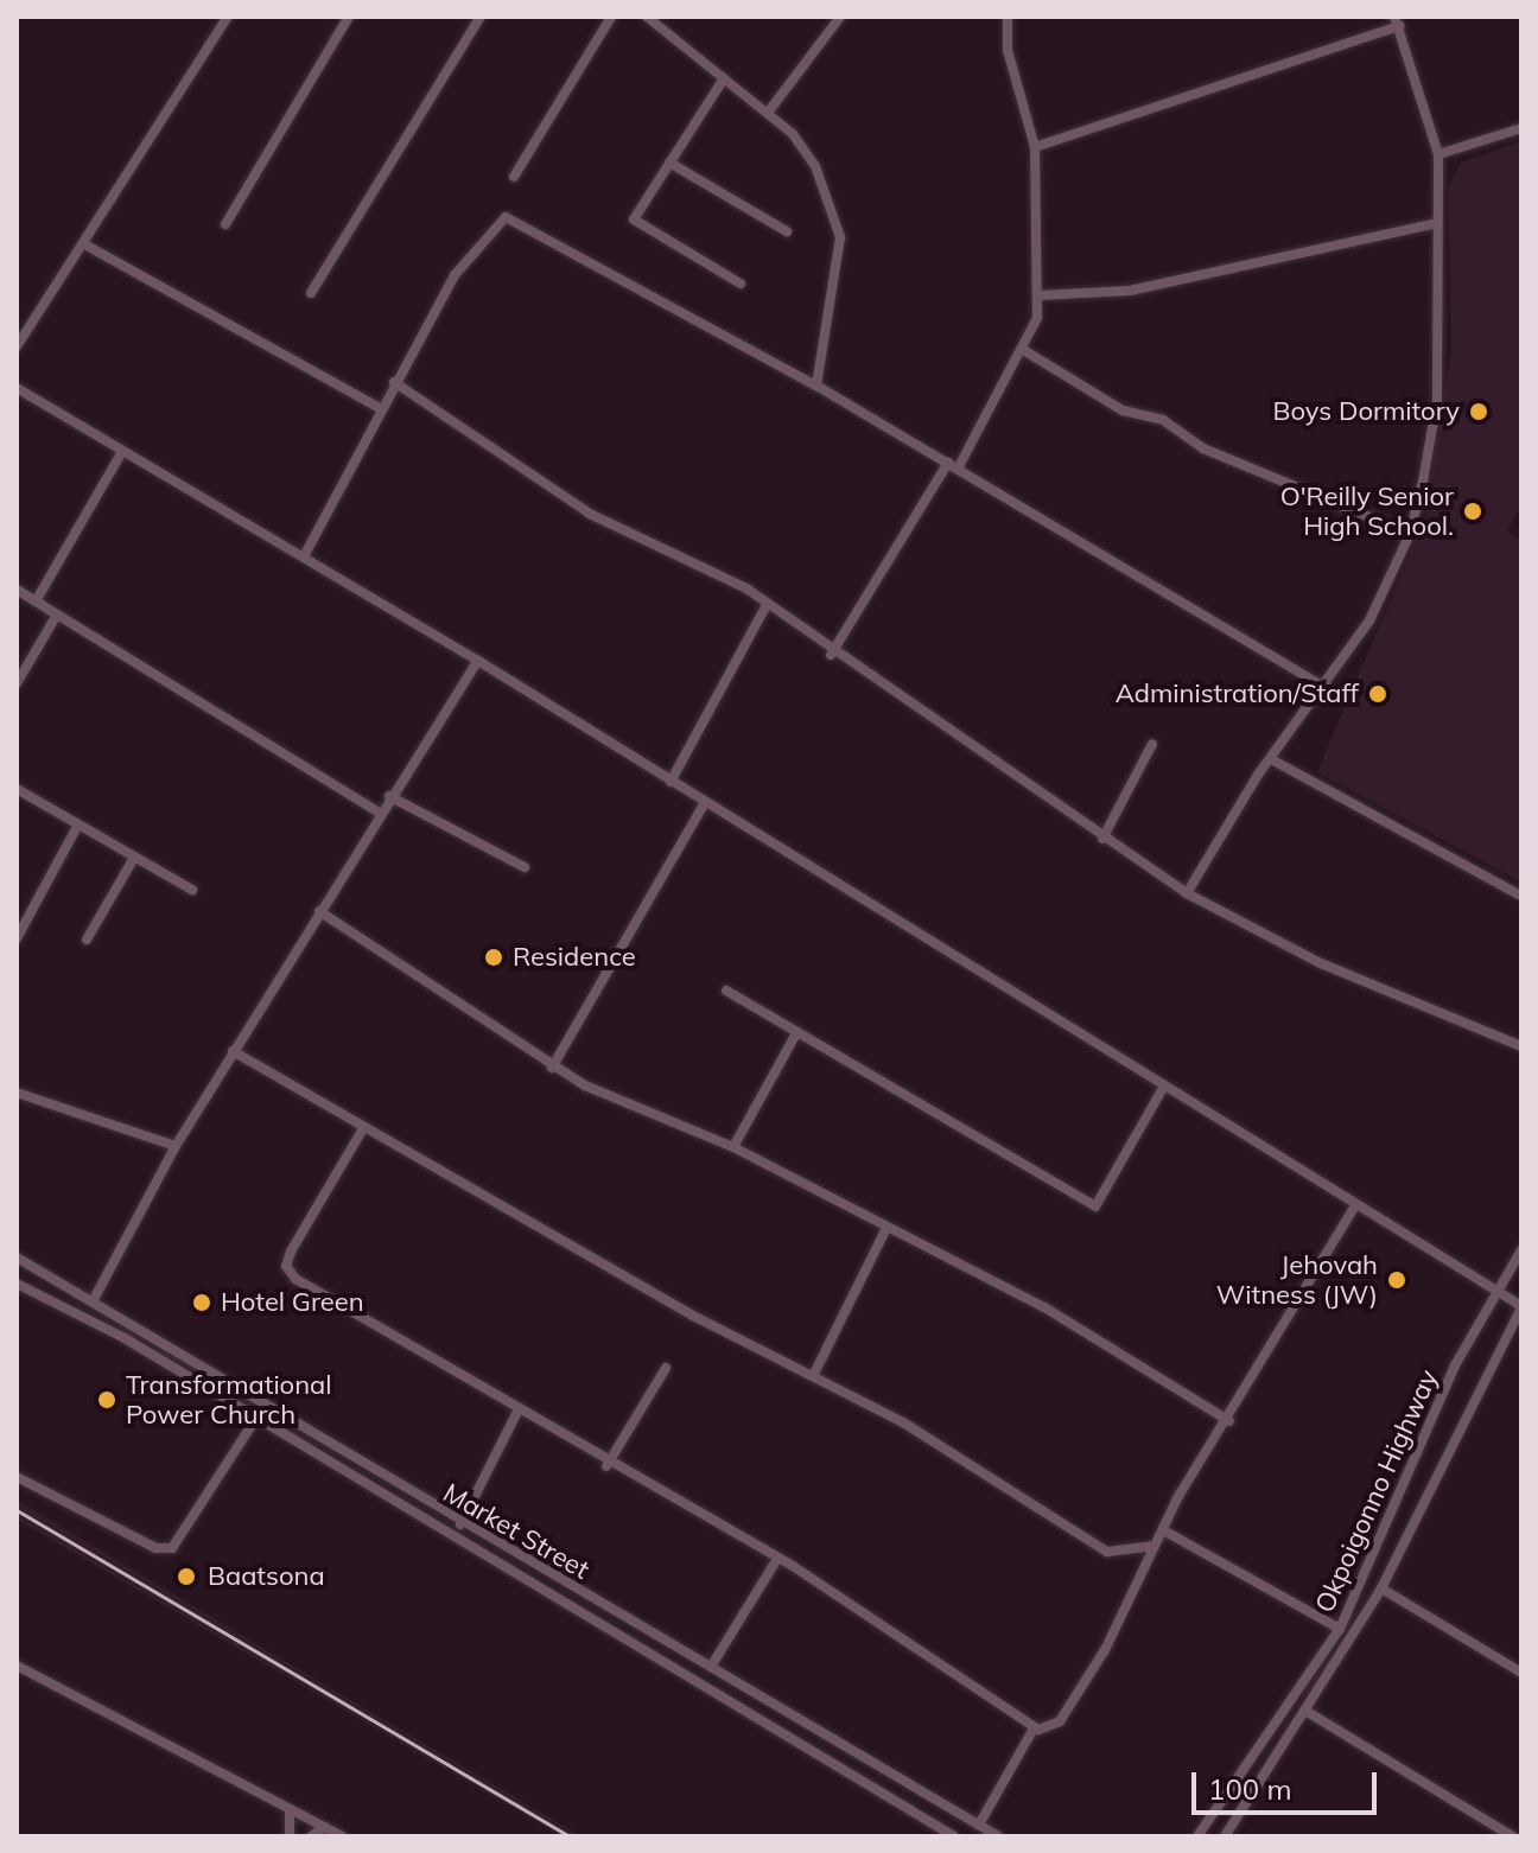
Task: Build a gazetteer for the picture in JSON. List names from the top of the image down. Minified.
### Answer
{"streets":{"street":["Okpoigonno Highway","Market Street"]},"places":["Boys Dormitory","O'Reilly Senior High School.","Administration/Staff","Residence","Jehovah Witness (JW)","Hotel Green","Transformational Power Church","Baatsona"],"scale_bar":"100 m"}
